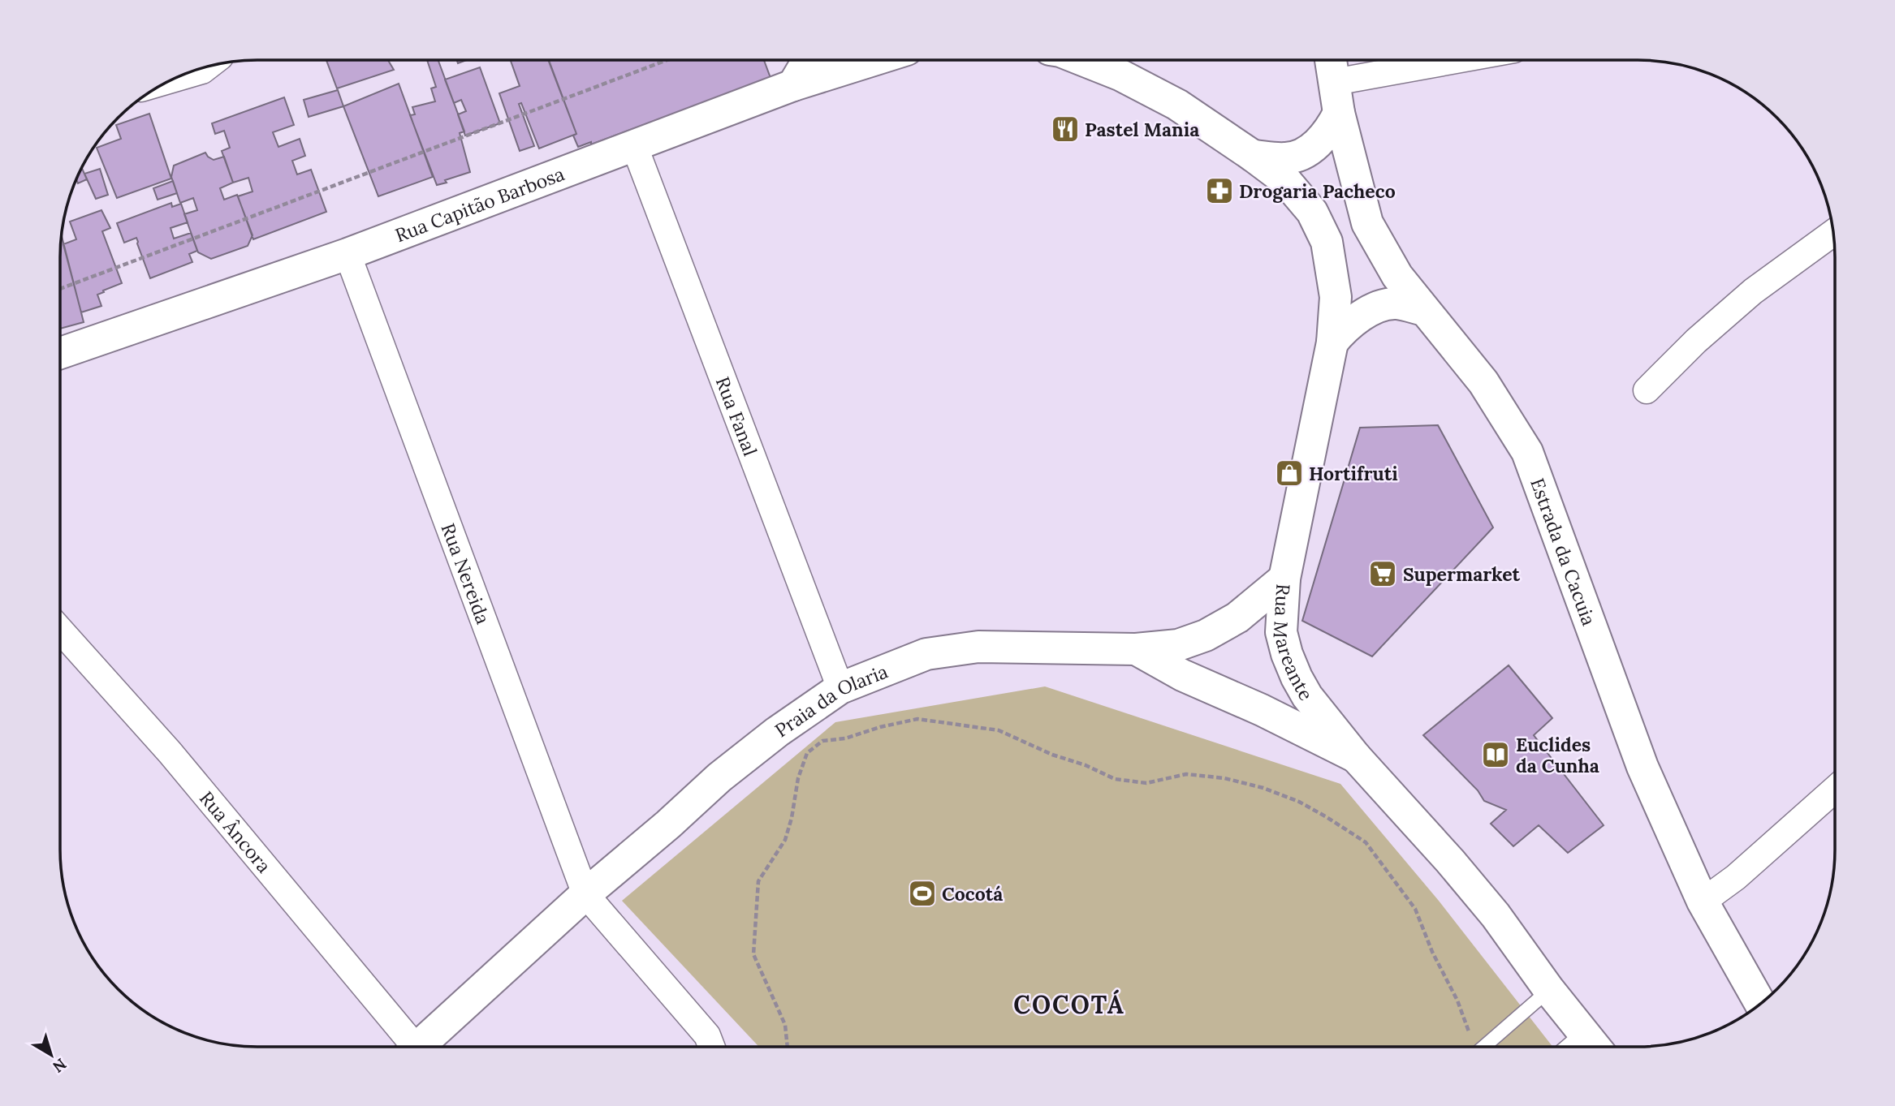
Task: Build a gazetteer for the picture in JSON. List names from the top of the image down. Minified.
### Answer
{"streets":{"main road":["Rua Capitão Barbosa","Estrada da Cacuia","Rua Mareante","Praia da Olaria"],"street":["Rua Fanal","Rua Nereida","Rua Âncora"]},"crossings":[["Rua Capitão Barbosa","Rua Fanal"],["Rua Capitão Barbosa","Rua Nereida"],["Rua Fanal","Praia da Olaria"],["Rua Nereida","Praia da Olaria"],["Rua Mareante","Praia da Olaria"]],"districts":["COCOTÁ"],"places":{"restaurant":["Pastel Mania"],"pharmacy":["Drogaria Pacheco"],"shop":["Hortifruti"],"supermarket":["Supermarket"],"library":["Euclides da Cunha"],"sports":["Cocotá"]},"north":"bottom right"}
